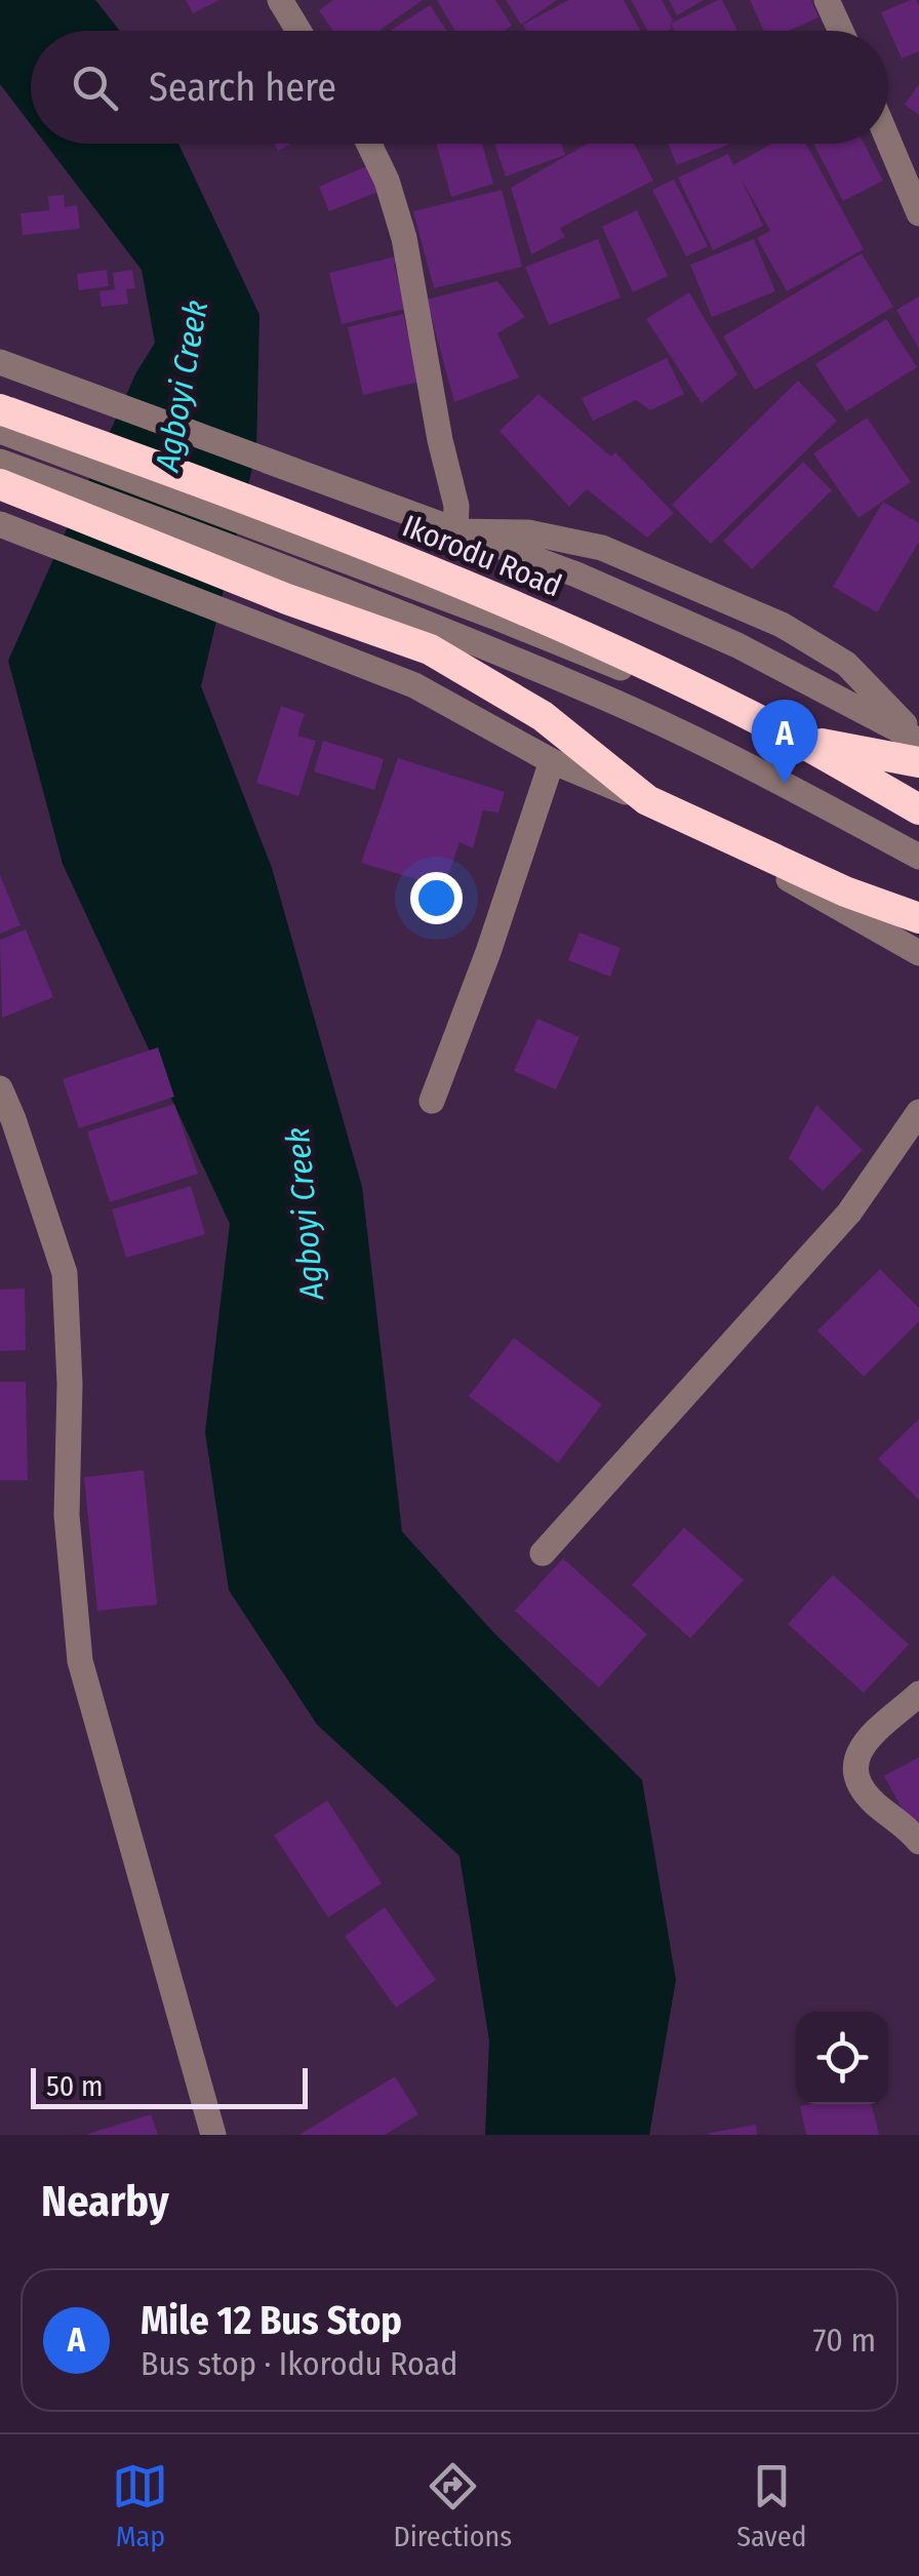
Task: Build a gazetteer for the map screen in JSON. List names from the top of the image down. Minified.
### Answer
{"streets":{"highway":["Ikorodu Road"]},"water":["Agboyi Creek"],"scale_bar":"50 m","page":{"search":"Search here","pins":"A","scale":"50 m","heading":"Nearby","list":[{"mark":"A","name":"Mile 12 Bus Stop","note":"Bus stop · Ikorodu Road","value":"70 m"}],"nav":["Map","Directions","Saved"]}}
